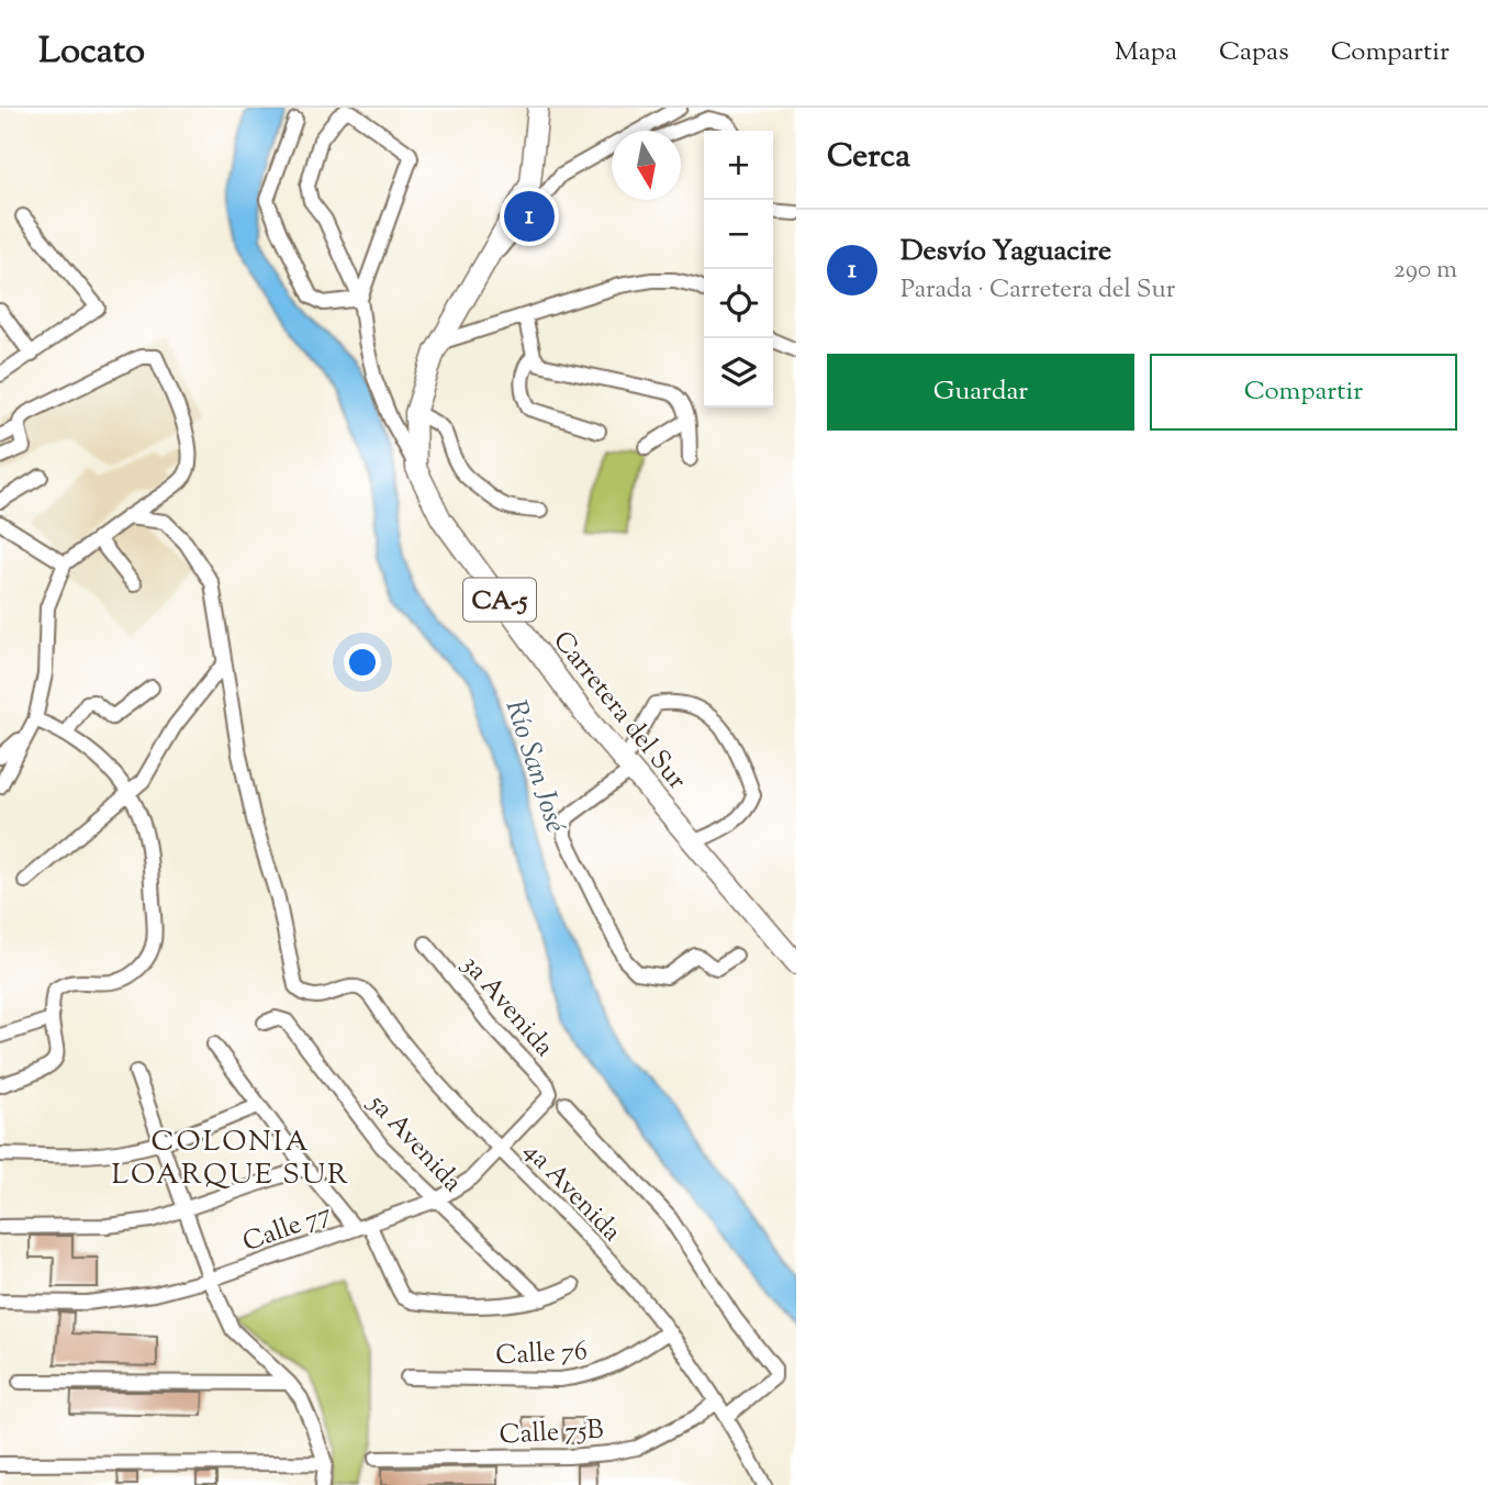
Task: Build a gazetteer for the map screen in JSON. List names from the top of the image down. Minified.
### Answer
{"streets":{"highway":["CA-5","Carretera del Sur"],"street":["3a Avenida","5a Avenida","4a Avenida","Calle 77","Calle 76","Calle 75B"]},"crossings":[["3a Avenida","Calle 77"],["5a Avenida","Calle 77"],["4a Avenida","Calle 77"],["4a Avenida","Calle 76"],["4a Avenida","Calle 75B"]],"districts":["COLONIA LOARQUE SUR"],"water":["Río San José"],"north":"bottom","page":{"header":"Locato","nav":["Mapa","Capas","Compartir"],"heading":"Cerca","map_buttons":["+","−"],"pins":"1","list":[{"mark":"1","name":"Desvío Yaguacire","note":"Parada · Carretera del Sur","value":"290 m"}],"buttons":["Guardar","Compartir"]}}
